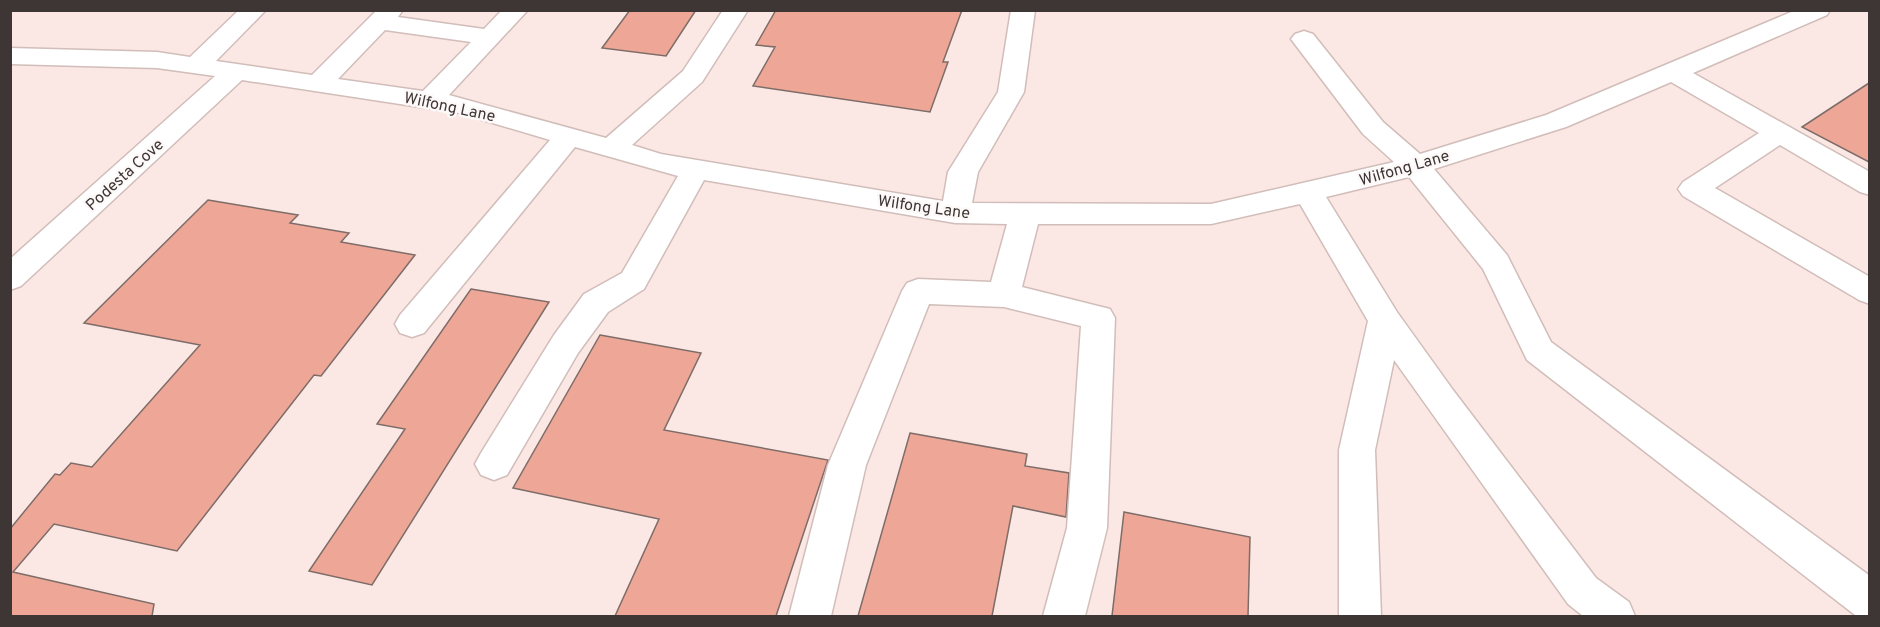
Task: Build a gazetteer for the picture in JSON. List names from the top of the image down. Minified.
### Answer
{"streets":{"street":["Wilfong Lane","Podesta Cove"]},"crossings":[["Wilfong Lane","Podesta Cove"]]}
